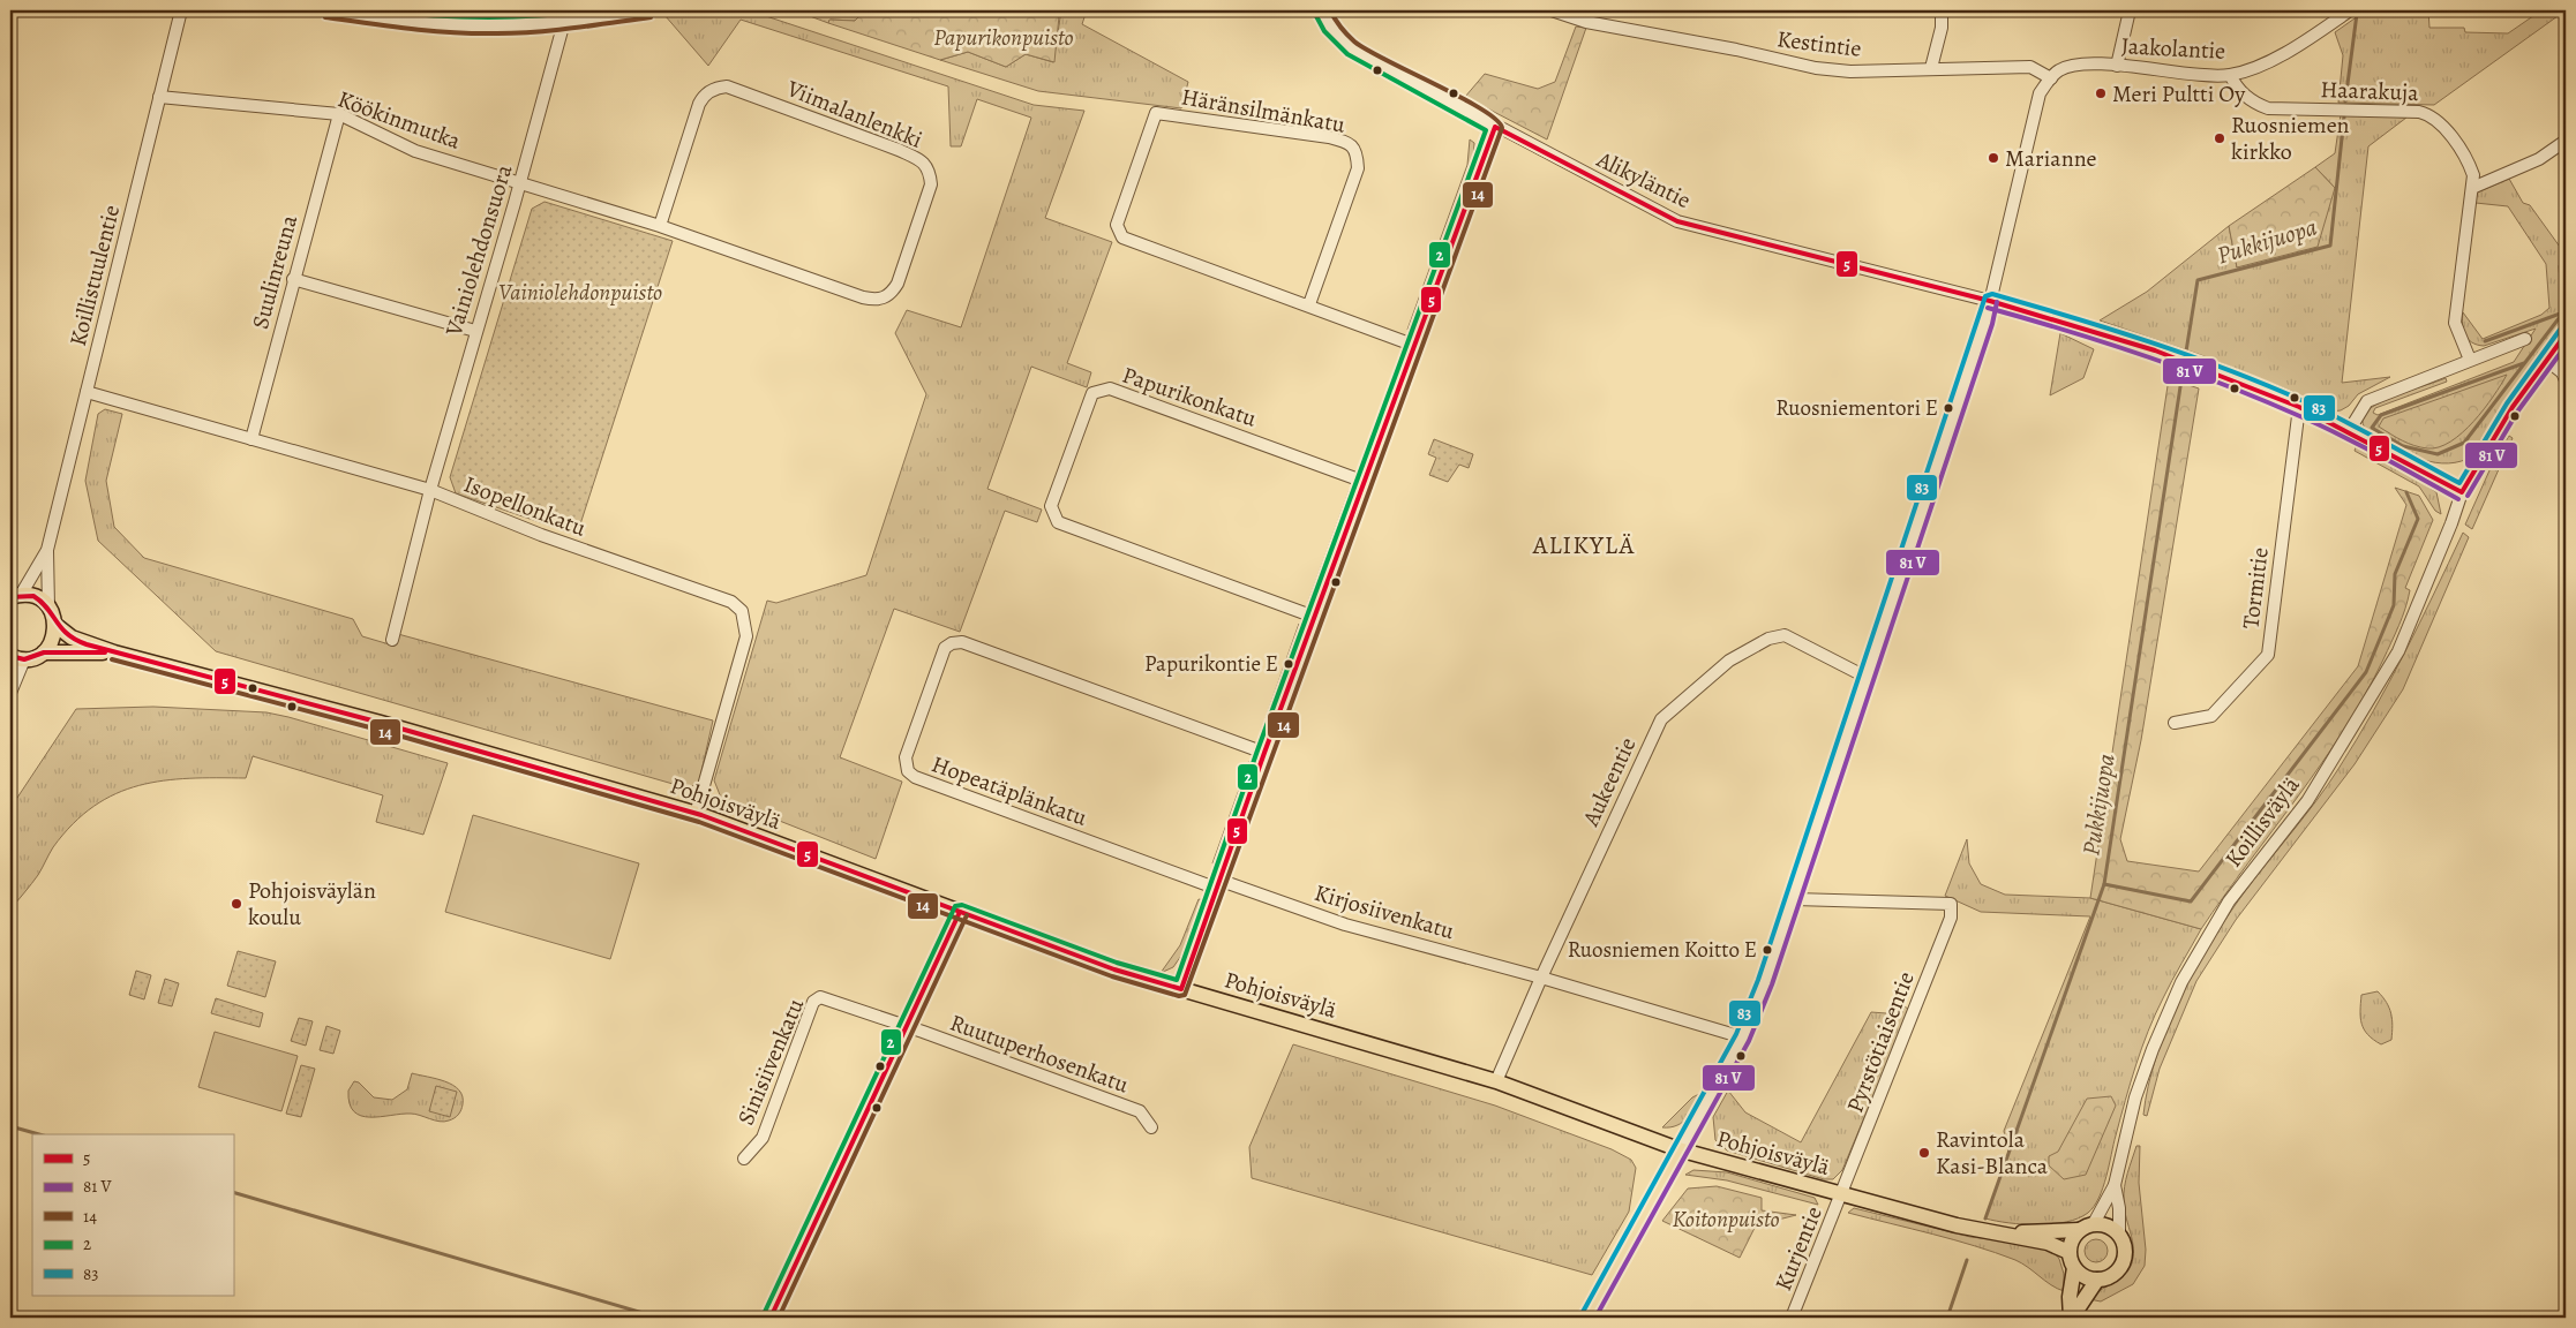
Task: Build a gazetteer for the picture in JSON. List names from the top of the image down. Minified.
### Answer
{"streets":{"main road":["Pohjoisväylä"],"street":["Kestintie","Jaakolantie","Haarakuja","Häränsilmänkatu","Viimalanlenkki","Köökinmutka","Alikyläntie","Vainiolehdonsuora","Suulinreuna","Koillistuulentie","Papurikonkatu","Isopellonkatu","Tormitie","Aukeentie","Hopeatäplänkatu","Koillisväylä","Kirjosiivenkatu","Pyrstötiaisentie","Ruutuperhosenkatu","Sinisiivenkatu","Kurjentie"]},"crossings":[["Kestintie","Jaakolantie"],["Jaakolantie","Haarakuja"],["Viimalanlenkki","Köökinmutka"],["Viimalanlenkki","Vainiolehdonsuora"],["Köökinmutka","Vainiolehdonsuora"],["Köökinmutka","Suulinreuna"],["Köökinmutka","Koillistuulentie"],["Alikyläntie","Tormitie"],["Alikyläntie","Koillisväylä"],["Vainiolehdonsuora","Isopellonkatu"],["Suulinreuna","Isopellonkatu"],["Koillistuulentie","Isopellonkatu"],["Isopellonkatu","Pohjoisväylä"],["Aukeentie","Pohjoisväylä"],["Aukeentie","Kirjosiivenkatu"],["Hopeatäplänkatu","Kirjosiivenkatu"],["Pohjoisväylä","Koillisväylä"],["Pohjoisväylä","Pyrstötiaisentie"],["Pohjoisväylä","Kurjentie"],["Pyrstötiaisentie","Kurjentie"],["Ruutuperhosenkatu","Sinisiivenkatu"]],"districts":["ALIKYLÄ"],"water":["Pukkijuopa"],"parks":["Papurikonpuisto","Vainiolehdonpuisto","Koitonpuisto"],"places":["Meri Pultti Oy","Ruosniemen kirkko","Marianne","Ruosniementori E","Papurikontie E","Pohjoisväylän koulu","Ruosniemen Koitto E","Ravintola Kasi-Blanca"],"lines":["transit line 14","transit line 2","transit line 5","transit line 83"],"legend":["5","81 V","14","2","83"]}
